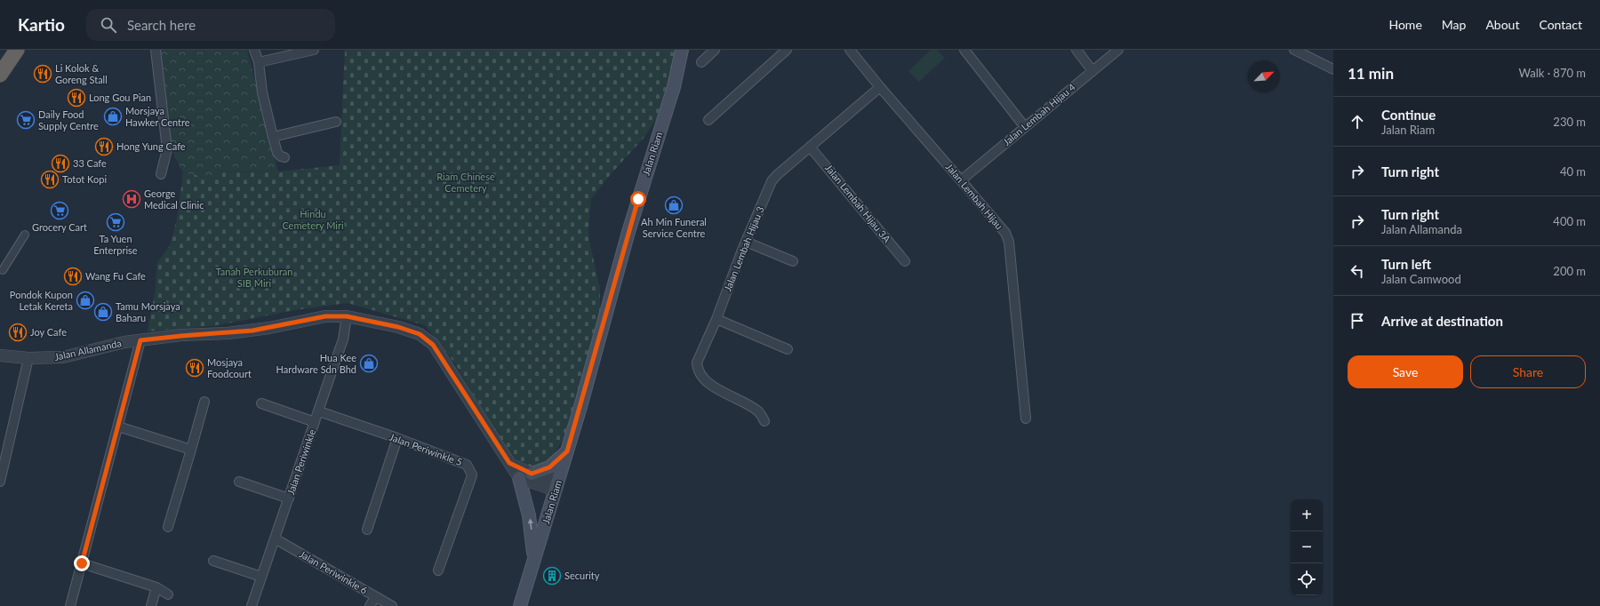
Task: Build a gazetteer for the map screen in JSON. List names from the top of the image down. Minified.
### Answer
{"streets":{"main road":["Jalan Riam"],"street":["Jalan Lembah Hijau 4","Jalan Lembah Hijau","Jalan Lembah Hijau 3A","Jalan Lembah Hijau 3","Jalan Allamanda","Jalan Periwinkle 5","Jalan Periwinkle","Jalan Periwinkle 6"]},"crossings":[["Jalan Lembah Hijau 4","Jalan Lembah Hijau"],["Jalan Lembah Hijau","Jalan Lembah Hijau 3"],["Jalan Lembah Hijau 3A","Jalan Lembah Hijau 3"],["Jalan Allamanda","Jalan Periwinkle"],["Jalan Periwinkle 5","Jalan Periwinkle"],["Jalan Periwinkle","Jalan Periwinkle 6"]],"parks":["Riam Chinese Cemetery","Hindu Cemetery Miri","Tanah Perkuburan SIB Miri"],"places":{"restaurant":["Li Kolok & Goreng Stall","Long Gou Pian","Hong Yung Cafe","33 Cafe","Totot Kopi","Wang Fu Cafe","Joy Cafe","Mosjaya Foodcourt"],"shop":["Morsjaya Hawker Centre","Ah Min Funeral Service Centre","Pondok Kupon Letak Kereta","Tamu Morsjaya Baharu","Hua Kee Hardware Sdn Bhd"],"supermarket":["Daily Food Supply Centre","Grocery Cart","Ta Yuen Enterprise"],"hospital":["George Medical Clinic"],"building":["Security"]},"north":"top right","page":{"header":"Kartio","search":"Search here","nav":["Home","Map","About","Contact"],"heading":["11 min","Walk · 870 m"],"list":[["Continue","Jalan Riam","230 m"],["Turn right","40 m"],["Turn right","Jalan Allamanda","400 m"],["Turn left","Jalan Camwood","200 m"],"Arrive at destination"],"buttons":["Save","Share"],"map_buttons":["+","−"]}}
